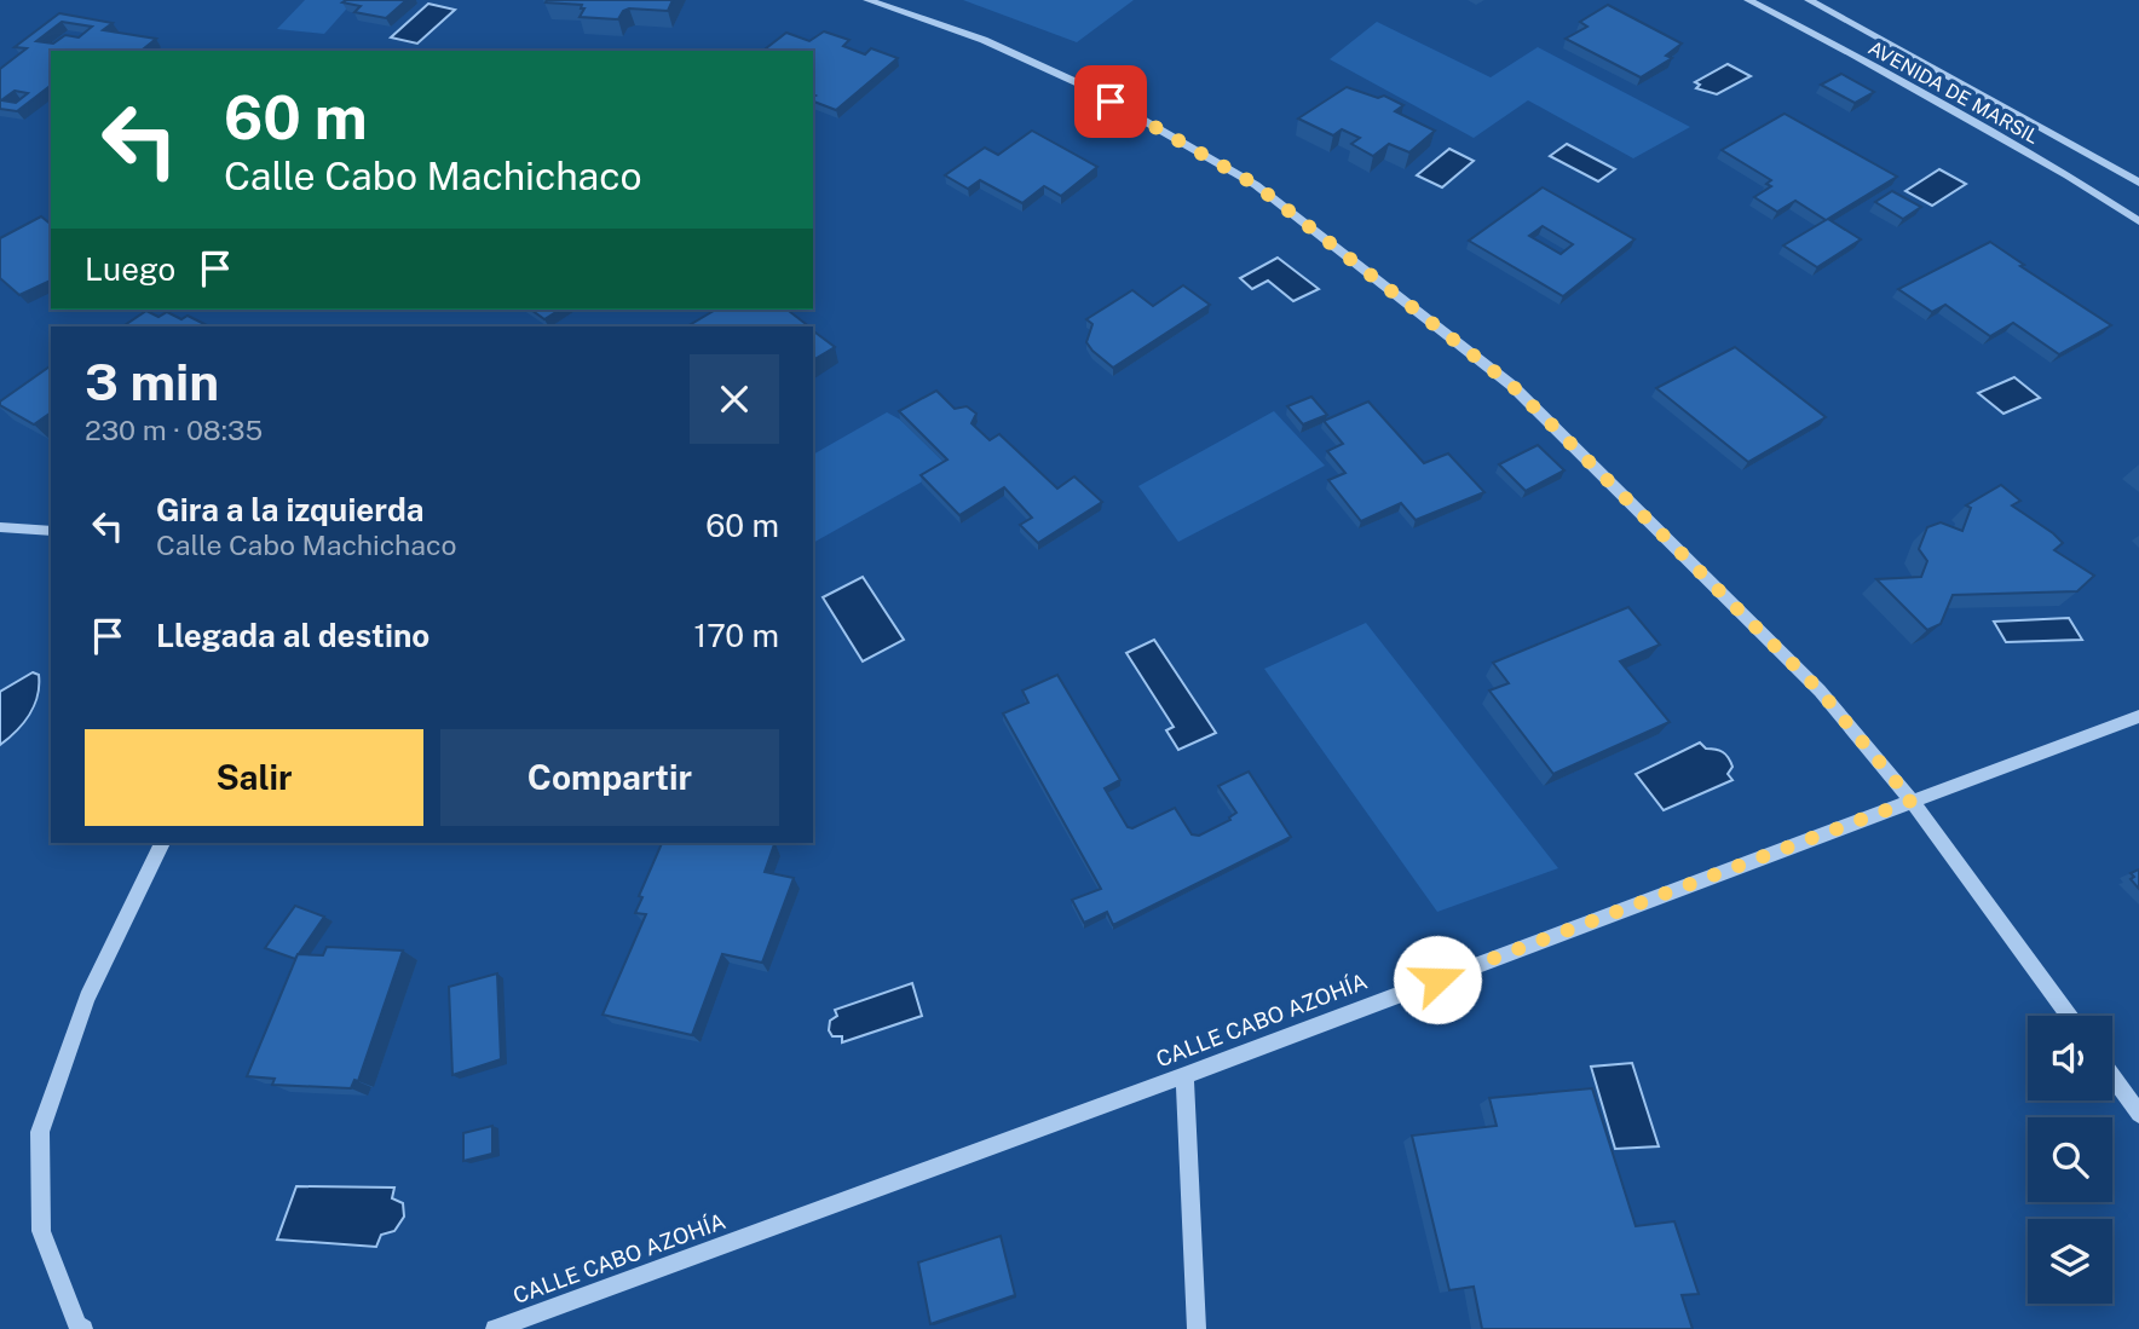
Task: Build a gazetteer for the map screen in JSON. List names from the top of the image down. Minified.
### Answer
{"streets":{"street":["AVENIDA DE MARSIL","CALLE CABO AZOHÍA"]},"page":{"turn":["60 m","Calle Cabo Machichaco"],"then":"Luego","heading":["3 min","230 m · 08:35"],"list":[{"name":"Gira a la izquierda","note":"Calle Cabo Machichaco","value":"60 m"},{"name":"Llegada al destino","value":"170 m"}],"buttons":["Salir","Compartir"]}}
